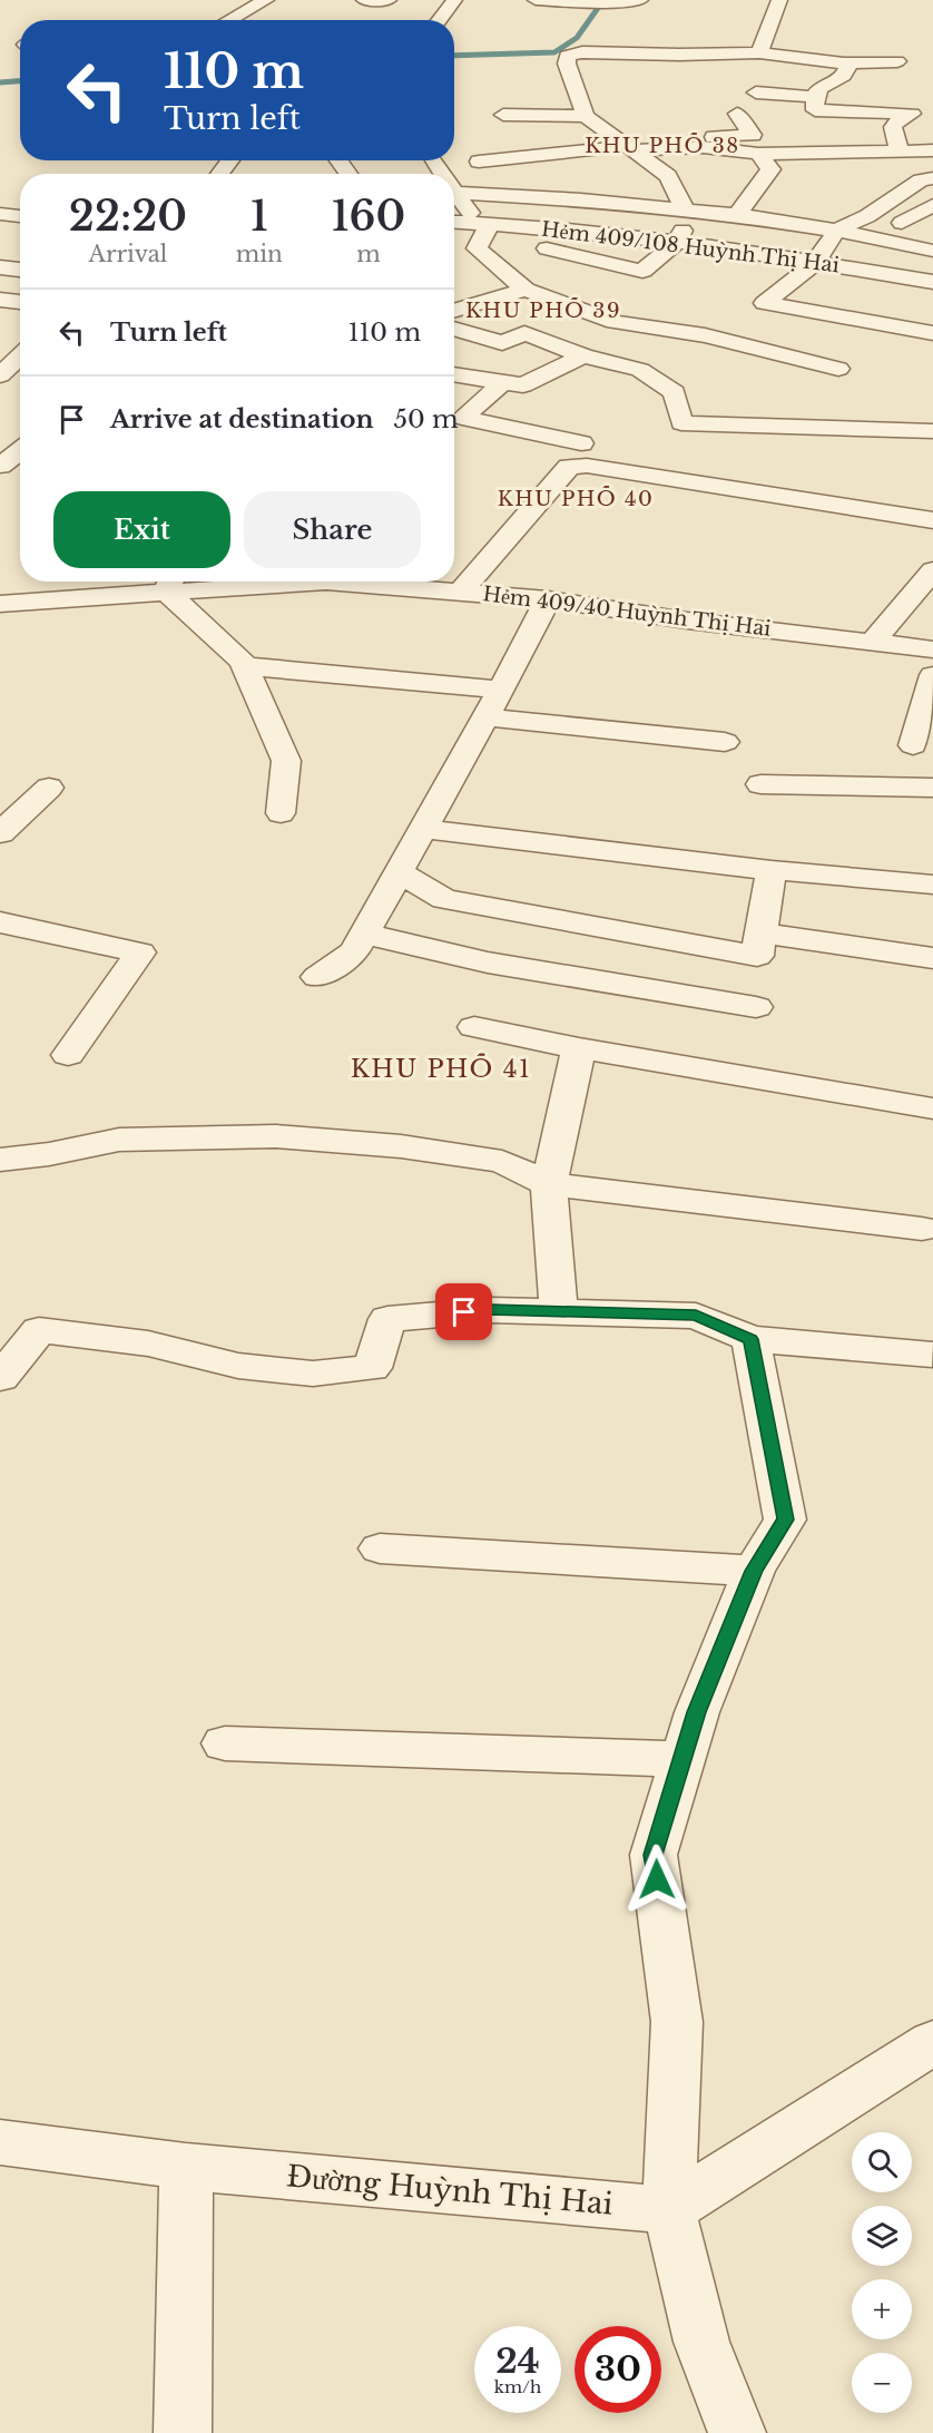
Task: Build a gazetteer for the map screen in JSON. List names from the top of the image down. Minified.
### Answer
{"streets":{"street":["Hẻm 409/108 Huỳnh Thị Hai","Hẻm 409/40 Huỳnh Thị Hai","Đường Huỳnh Thị Hai"]},"districts":["KHU PHỐ 38","KHU PHỐ 39","KHU PHỐ 40","KHU PHỐ 41"],"page":{"turn":["110 m","Turn left"],"eta":["22:20","Arrival","1","min","160","m"],"list":[{"name":"Turn left","value":"110 m"},{"name":"Arrive at destination","value":"50 m"}],"buttons":["Exit","Share"],"map_buttons":["+","−"],"speed":"24 km/h","limit":"30"}}
